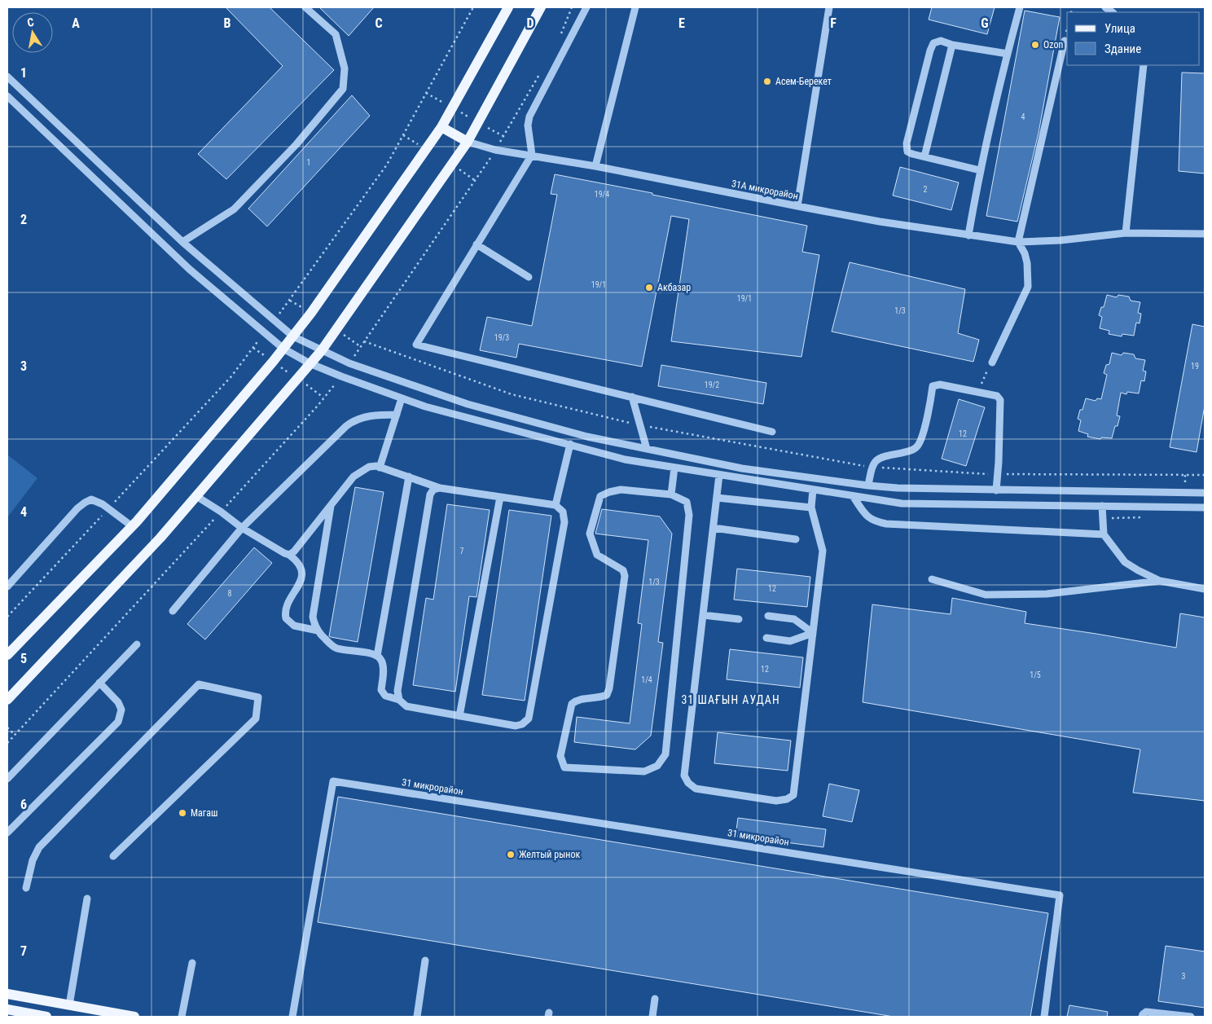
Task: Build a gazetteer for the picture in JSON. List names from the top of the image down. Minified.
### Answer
{"streets":{"street":["31А микрорайон","31 микрорайон"]},"districts":["31 ШАҒЫН АУДАН"],"places":["Ozon","Асем-Берекет","Акбазар","Магаш","Желтый рынок"],"house_numbers":["4","1","2","19/4","19/1","19/1","1/3","19/3","19","19/2","12","7","1/3","12","8","12","1/5","1/4","3"],"legend":["Улица","Здание"],"north":"top","grid":{"columns":["A","B","C","D","E","F","G"],"rows":["1","2","3","4","5","6","7"]}}
